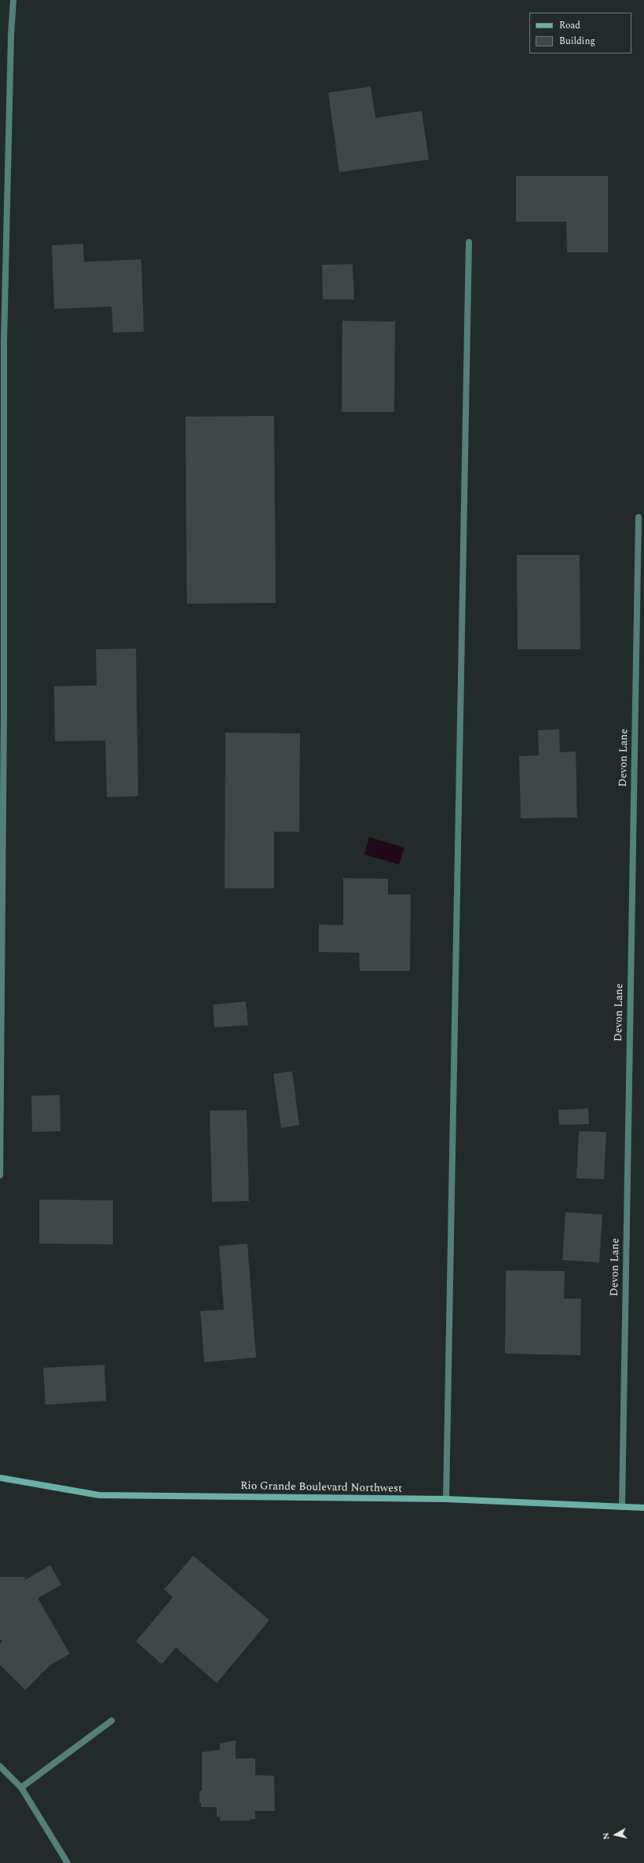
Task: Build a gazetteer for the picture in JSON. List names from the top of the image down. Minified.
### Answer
{"streets":{"street":["Devon Lane","Rio Grande Boulevard Northwest"]},"crossings":[["Devon Lane","Rio Grande Boulevard Northwest"]],"legend":["Road","Building"],"north":"left"}
